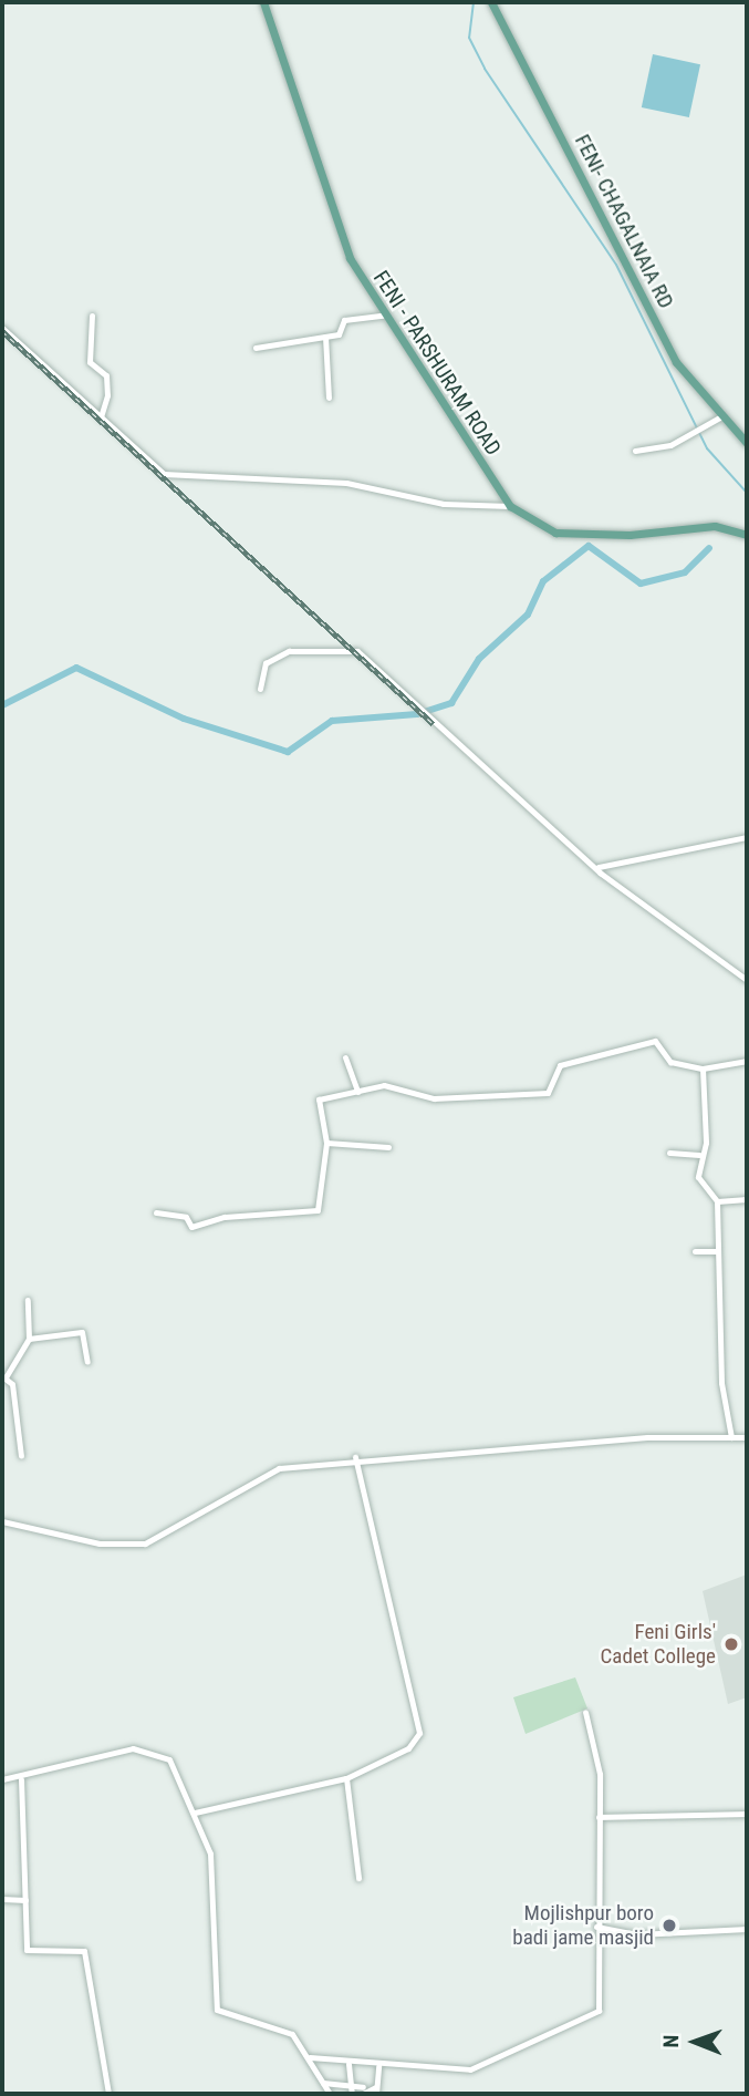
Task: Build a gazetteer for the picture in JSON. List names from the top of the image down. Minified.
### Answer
{"streets":{"main road":["FENI- CHAGALNAIA RD","FENI - PARSHURAM ROAD"]},"places":["Feni Girls' Cadet College","Mojlishpur boro badi jame masjid"],"north":"left"}
